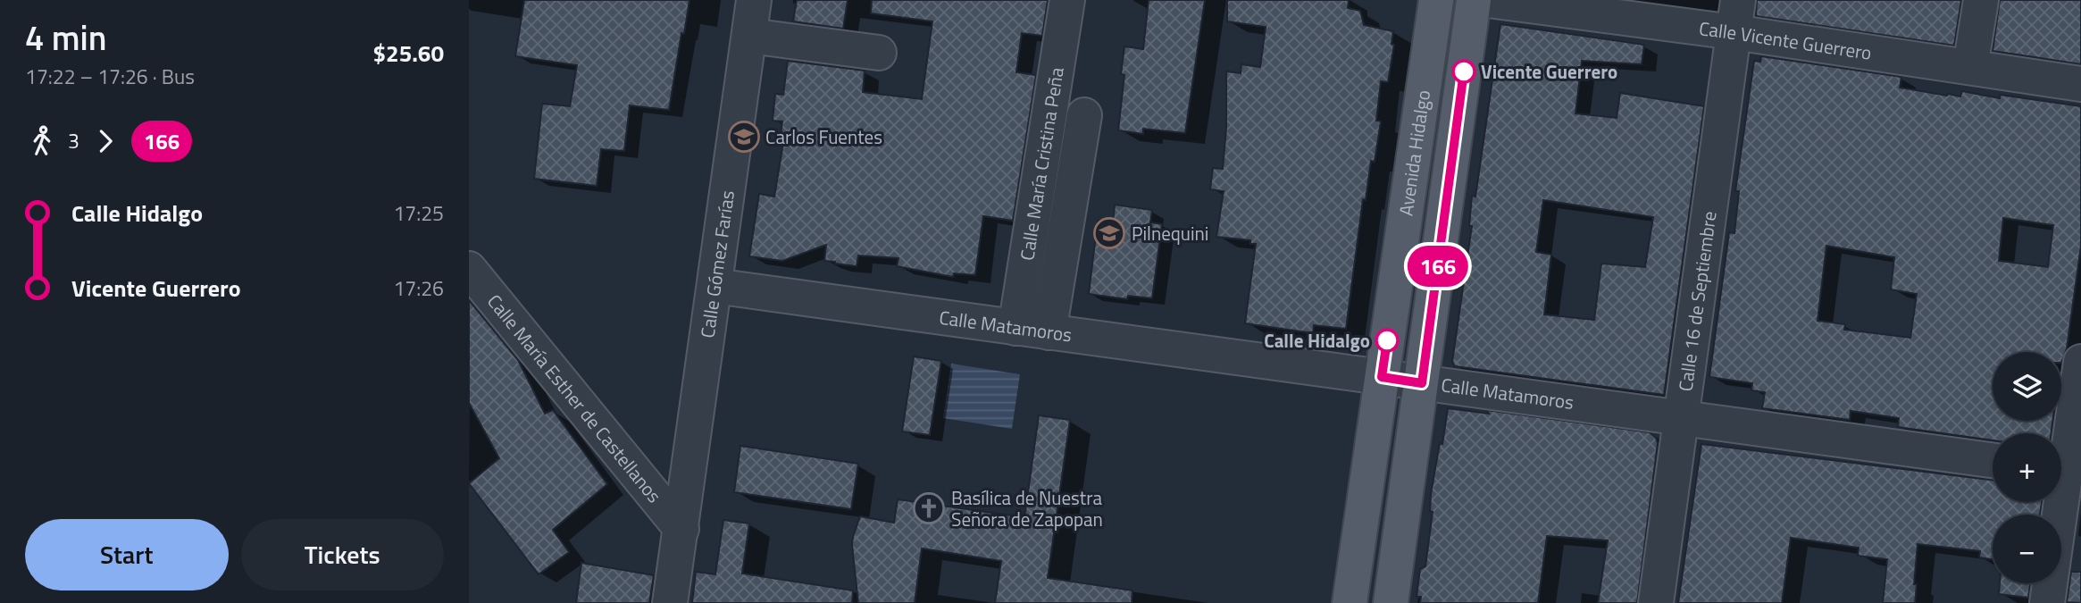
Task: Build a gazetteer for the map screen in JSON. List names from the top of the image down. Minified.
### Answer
{"streets":{"main road":["Avenida Hidalgo"],"street":["Calle Vicente Guerrero","Calle María Cristina Peña","Calle Gómez Farías","Calle 16 de Septiembre","Calle Matamoros","Calle María Esther de Castellanos"]},"crossings":[["Calle Vicente Guerrero","Calle 16 de Septiembre"],["Avenida Hidalgo","Calle Matamoros"],["Calle María Cristina Peña","Calle Matamoros"],["Calle Gómez Farías","Calle Matamoros"],["Calle Gómez Farías","Calle María Esther de Castellanos"],["Calle 16 de Septiembre","Calle Matamoros"]],"places":{"other":["Vicente Guerrero","Calle Hidalgo"],"school or university":["Carlos Fuentes","Pilnequini"],"church":["Basílica de Nuestra Señora de Zapopan"]},"lines":["bus line 166"],"page":{"heading":["4 min","17:22 – 17:26 · Bus","$25.60"],"on_map":"166","legs":["3","166"],"list":[{"name":"Calle Hidalgo","value":"17:25"},{"name":"Vicente Guerrero","value":"17:26"}],"map_buttons":["+","−"],"buttons":["Start","Tickets"]}}
